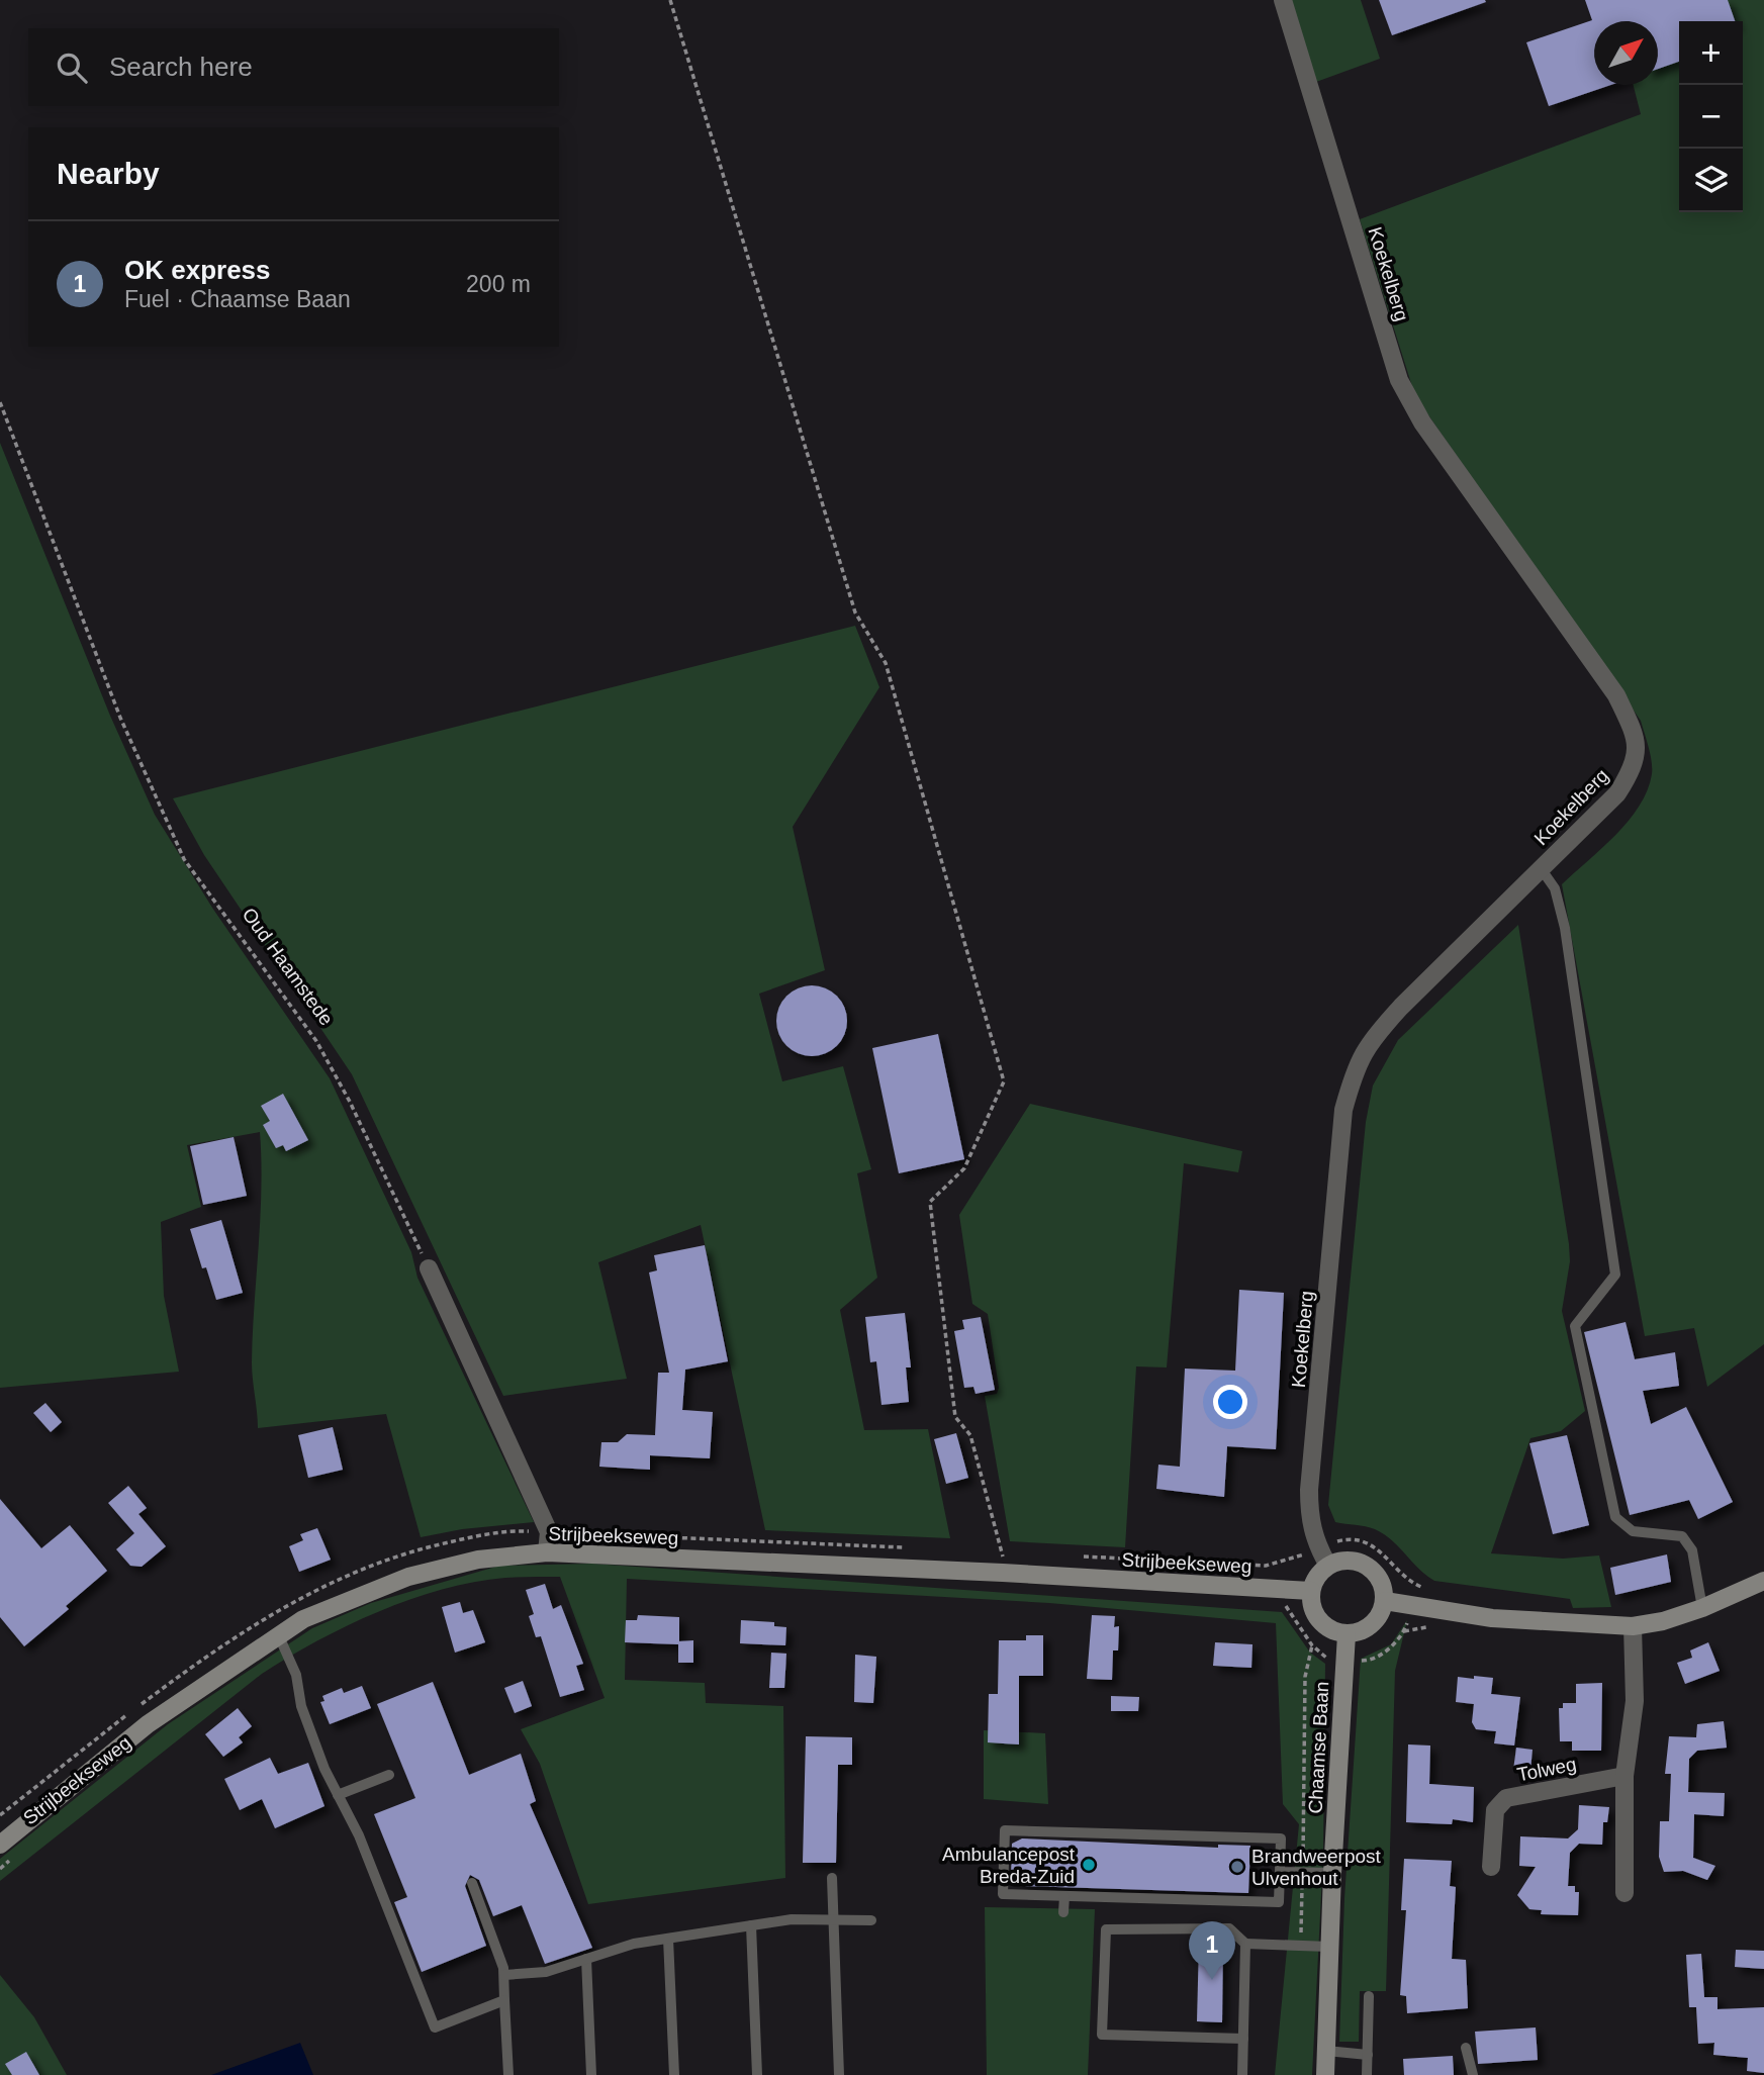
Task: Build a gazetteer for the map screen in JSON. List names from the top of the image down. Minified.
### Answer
{"streets":{"main road":["Strijbeekseweg","Chaamse Baan"],"street":["Koekelberg","Tolweg"],"path":["Oud Haamstede"]},"crossings":[["Koekelberg","Strijbeekseweg"],["Koekelberg","Chaamse Baan"],["Strijbeekseweg","Chaamse Baan"]],"places":["Ambulancepost Breda-Zuid","Brandweerpost Ulvenhout"],"north":"top right","page":{"map_buttons":["+","−"],"search":"Search here","heading":"Nearby","list":[{"mark":"1","name":"OK express","note":"Fuel · Chaamse Baan","value":"200 m"}],"pins":"1"}}
